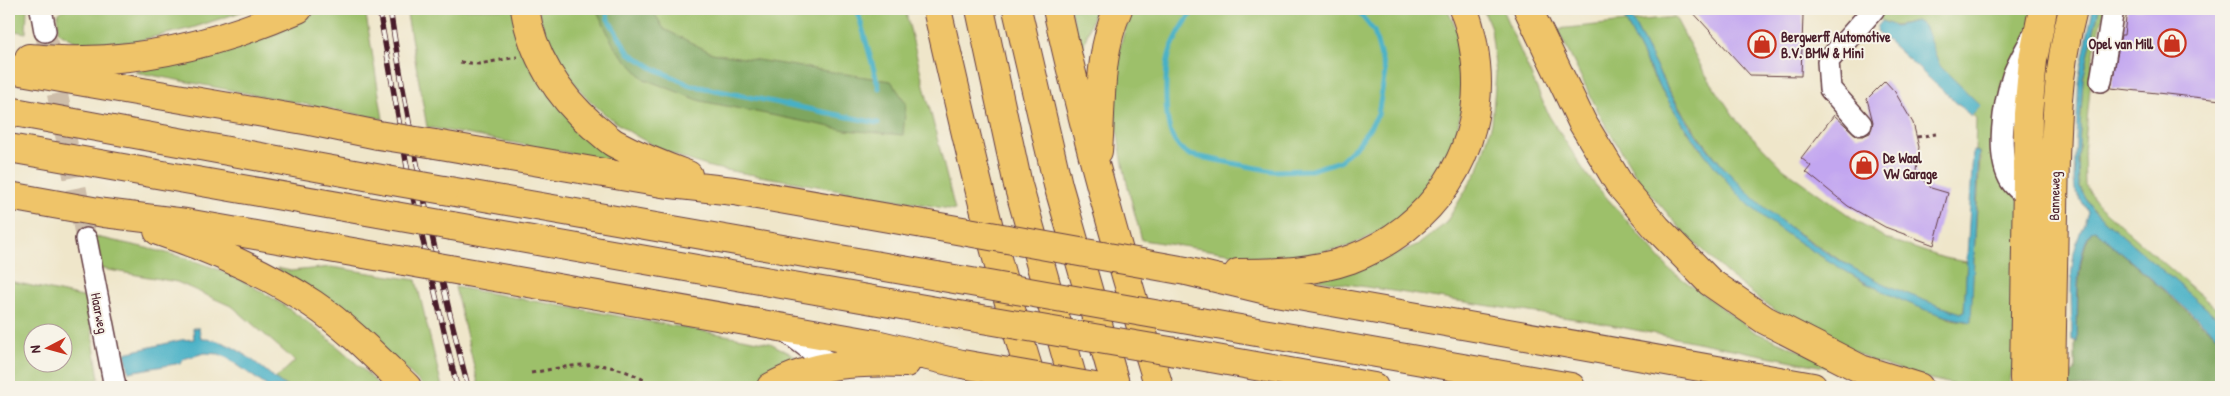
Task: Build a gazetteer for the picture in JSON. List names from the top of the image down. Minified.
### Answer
{"streets":{"main road":["Banneweg"],"street":["Haarweg"]},"places":{"shop":["Opel van Mill","Bergwerff Automotive B.V. BMW & Mini","De Waal VW Garage"]},"north":"left"}
